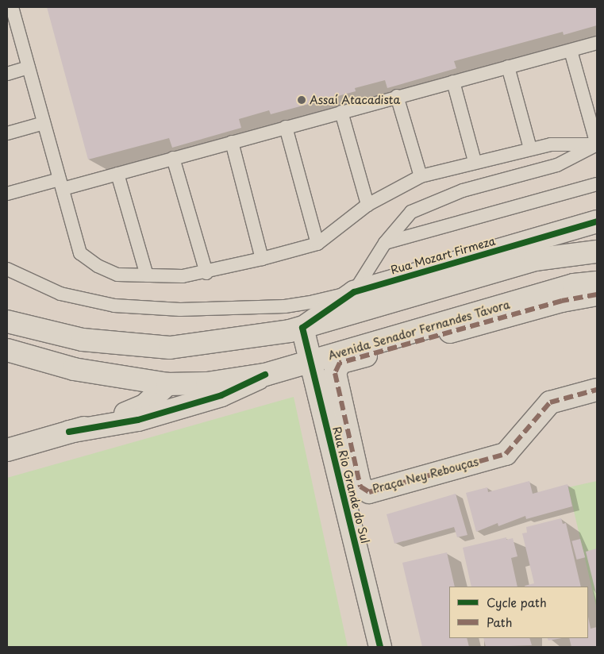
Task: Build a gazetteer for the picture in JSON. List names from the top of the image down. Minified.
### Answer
{"streets":{"street":["Rua Mozart Firmeza","Avenida Senador Fernandes Távora","Praça Ney Rebouças","Rua Rio Grande do Sul"]},"crossings":[["Rua Mozart Firmeza","Rua Rio Grande do Sul"],["Avenida Senador Fernandes Távora","Rua Rio Grande do Sul"]],"places":["Assaí Atacadista"],"legend":["Cycle path","Path"]}
